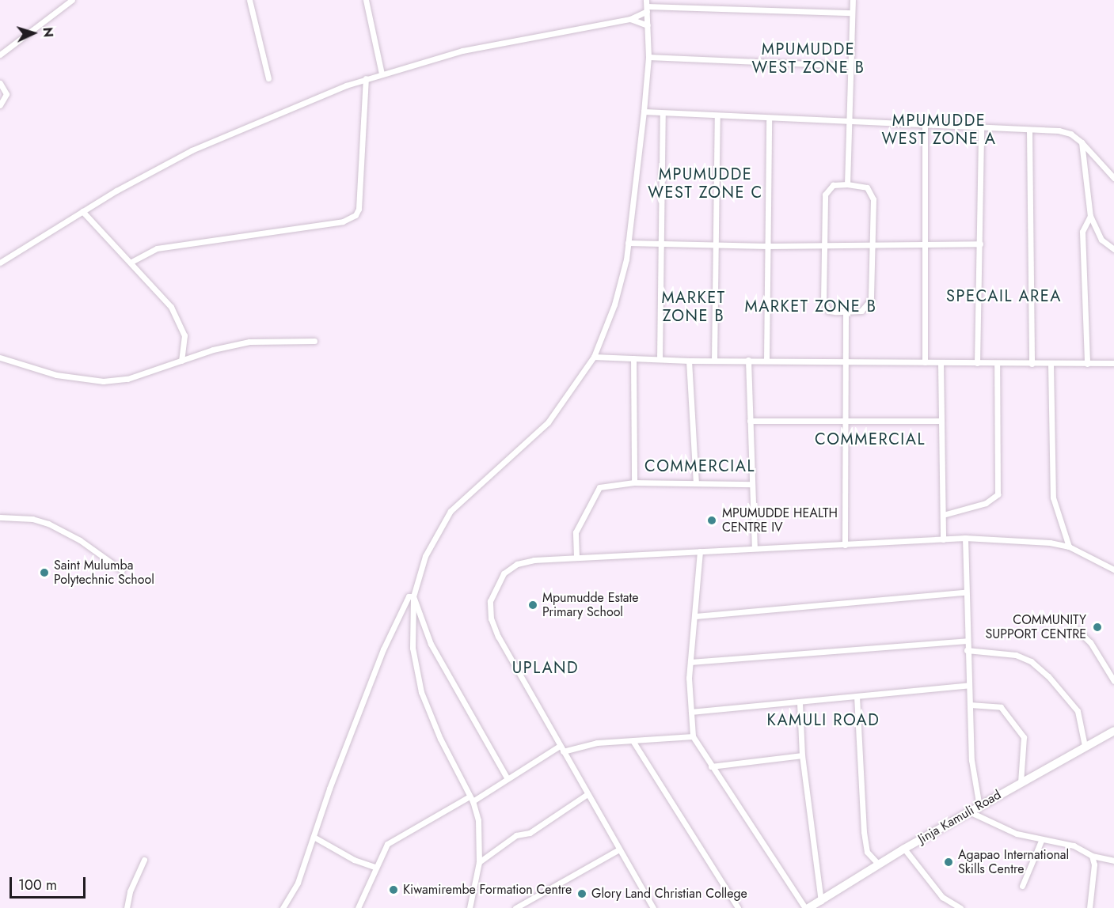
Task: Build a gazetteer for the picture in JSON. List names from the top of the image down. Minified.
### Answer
{"streets":{"main road":["Jinja Kamuli Road"]},"districts":["MPUMUDDE WEST ZONE B","MPUMUDDE WEST ZONE A","MPUMUDDE WEST ZONE C","SPECAIL AREA","MARKET ZONE B","MARKET ZONE B","COMMERCIAL","COMMERCIAL","UPLAND","KAMULI ROAD"],"places":["MPUMUDDE HEALTH CENTRE IV","Saint Mulumba Polytechnic School","Mpumudde Estate Primary School","COMMUNITY SUPPORT CENTRE","Agapao International Skills Centre","Kiwamirembe Formation Centre","Glory Land Christian College"],"scale_bar":"100 m","north":"right"}
